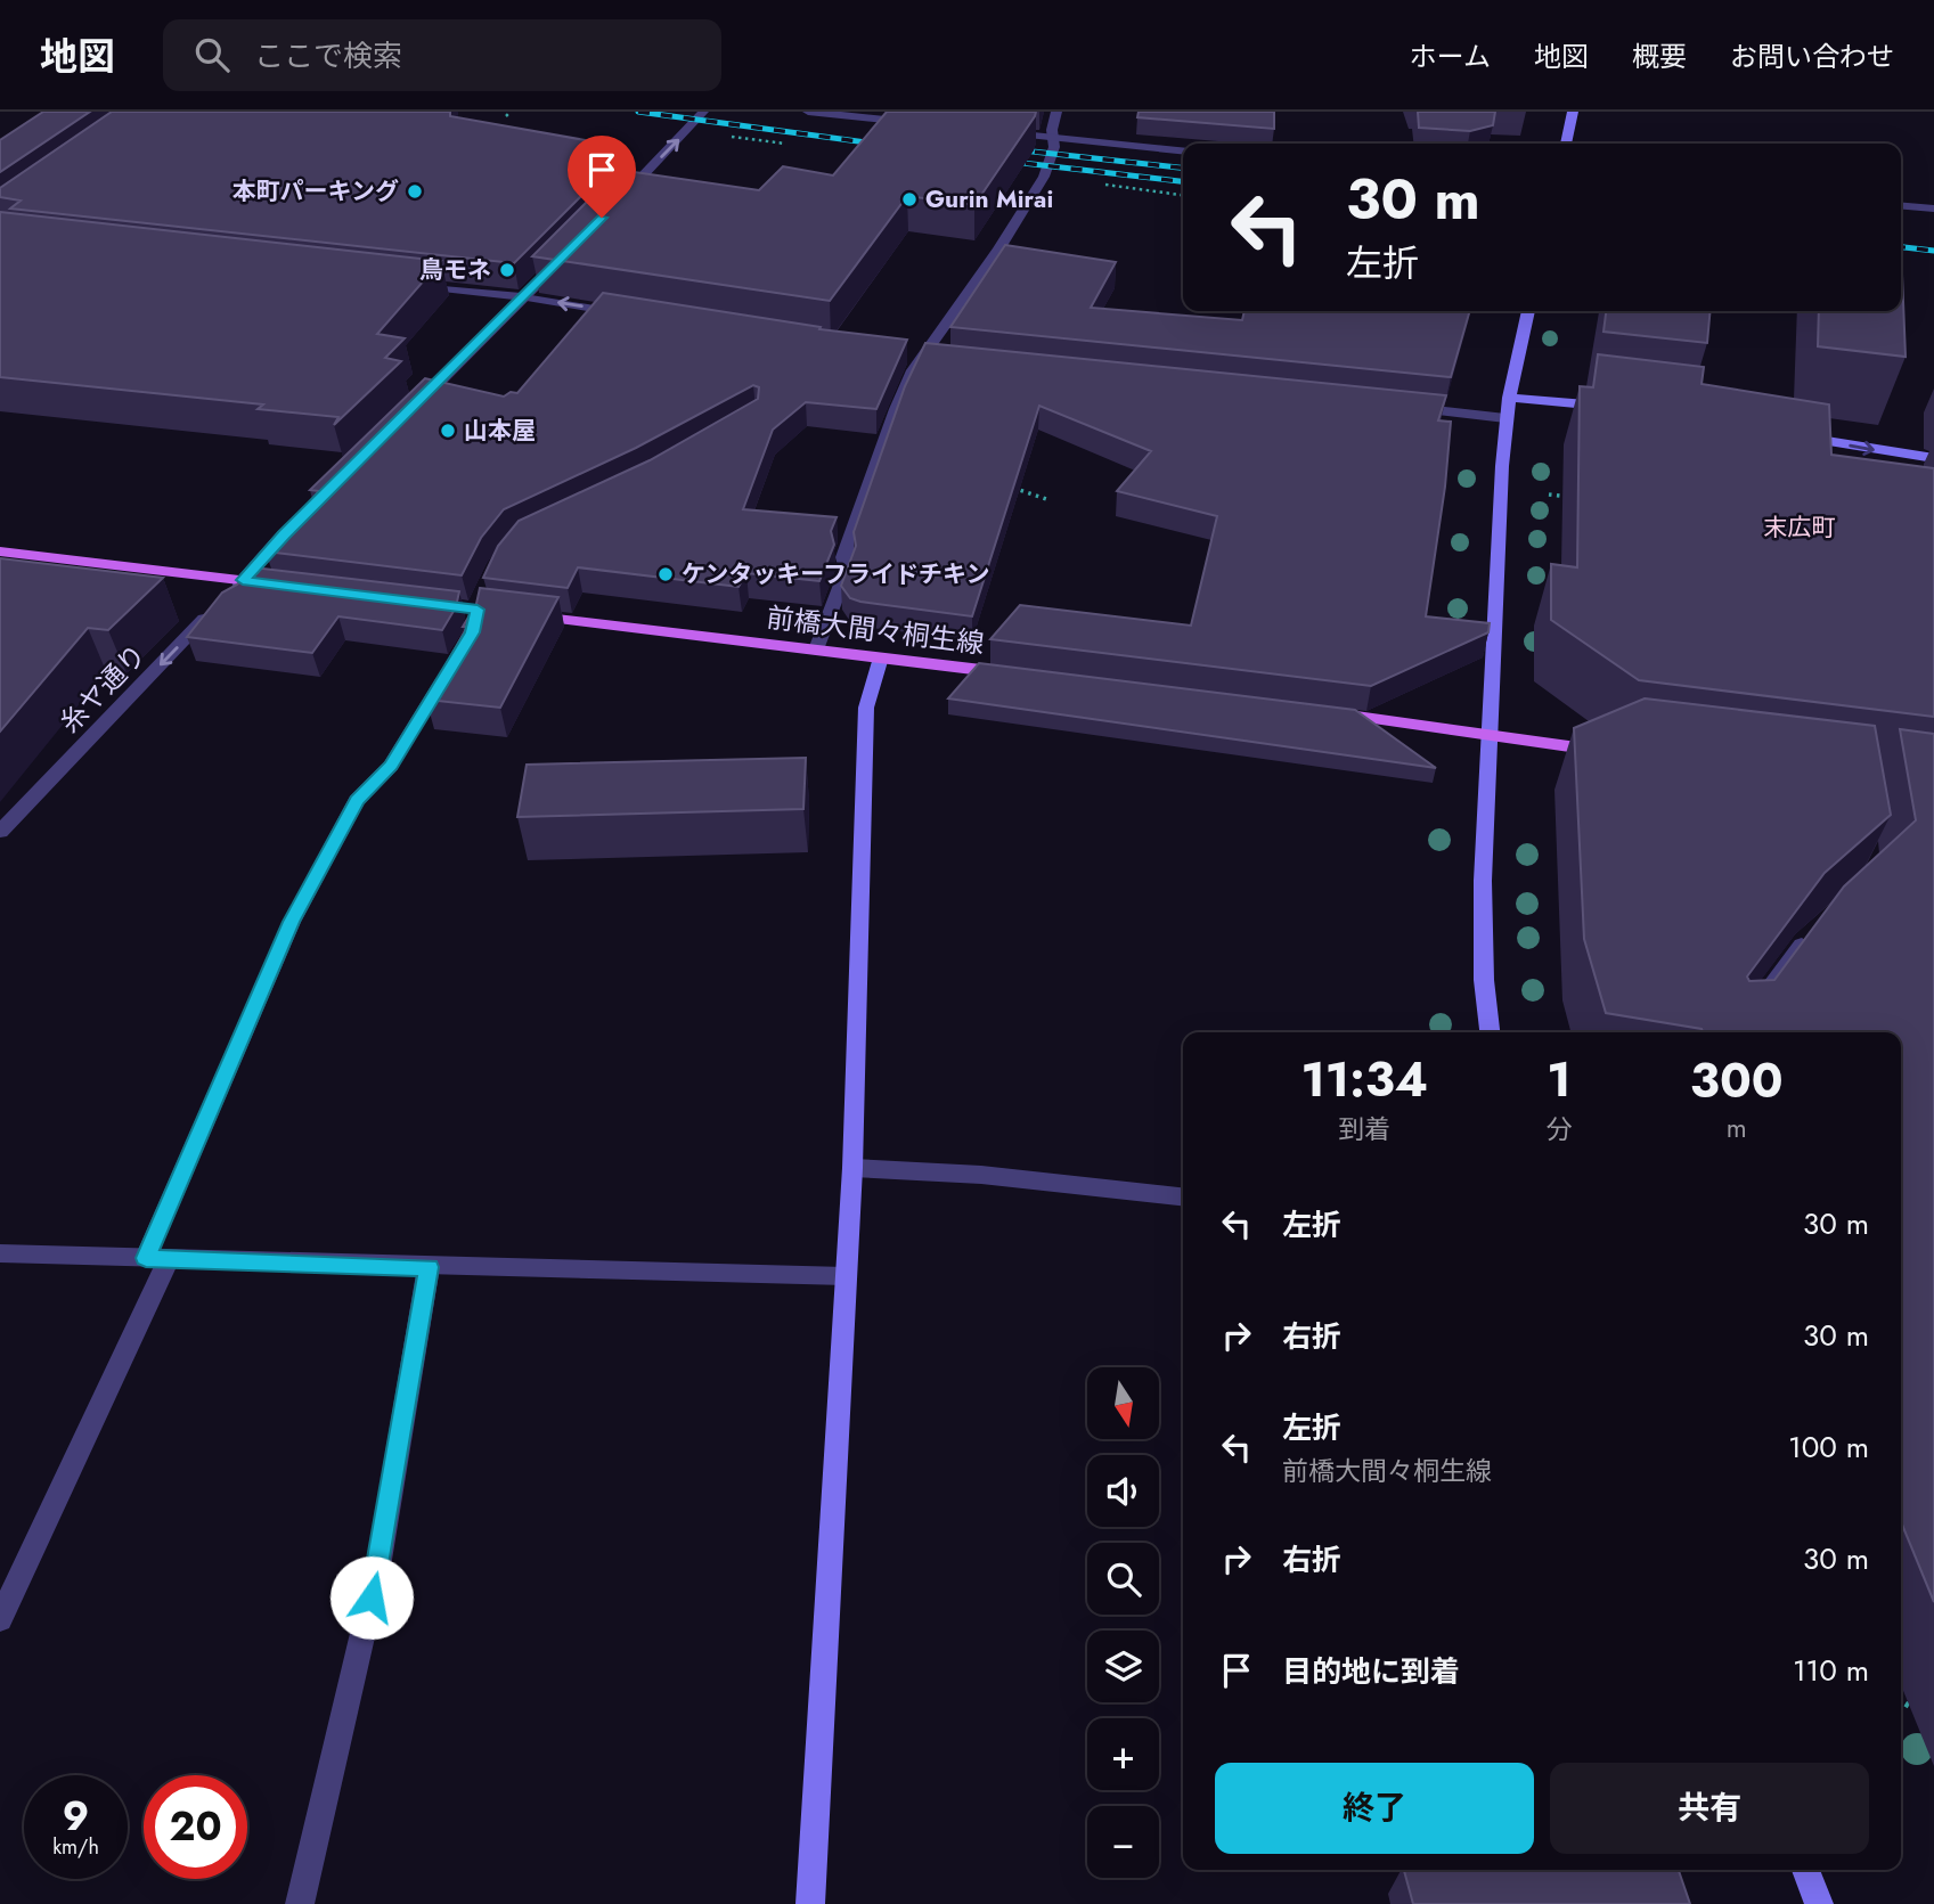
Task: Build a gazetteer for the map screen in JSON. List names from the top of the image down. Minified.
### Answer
{"streets":{"main road":["前橋大間々桐生線"],"street":["糸ヤ通り"]},"one_way":["糸ヤ通り"],"districts":["末広町"],"places":["本町パーキング","Gurin Mirai","鳥モネ","山本屋","ケンタッキーフライドチキン"],"north":"bottom","page":{"header":"地図","search":"ここで検索","nav":["ホーム","地図","概要","お問い合わせ"],"turn":["30 m","左折"],"eta":["11:34","到着","1","分","300","m"],"list":[{"name":"左折","value":"30 m"},{"name":"右折","value":"30 m"},{"name":"左折","note":"前橋大間々桐生線","value":"100 m"},{"name":"右折","value":"30 m"},{"name":"目的地に到着","value":"110 m"}],"map_buttons":["+","−"],"buttons":["終了","共有"],"speed":"9 km/h","limit":"20"}}
